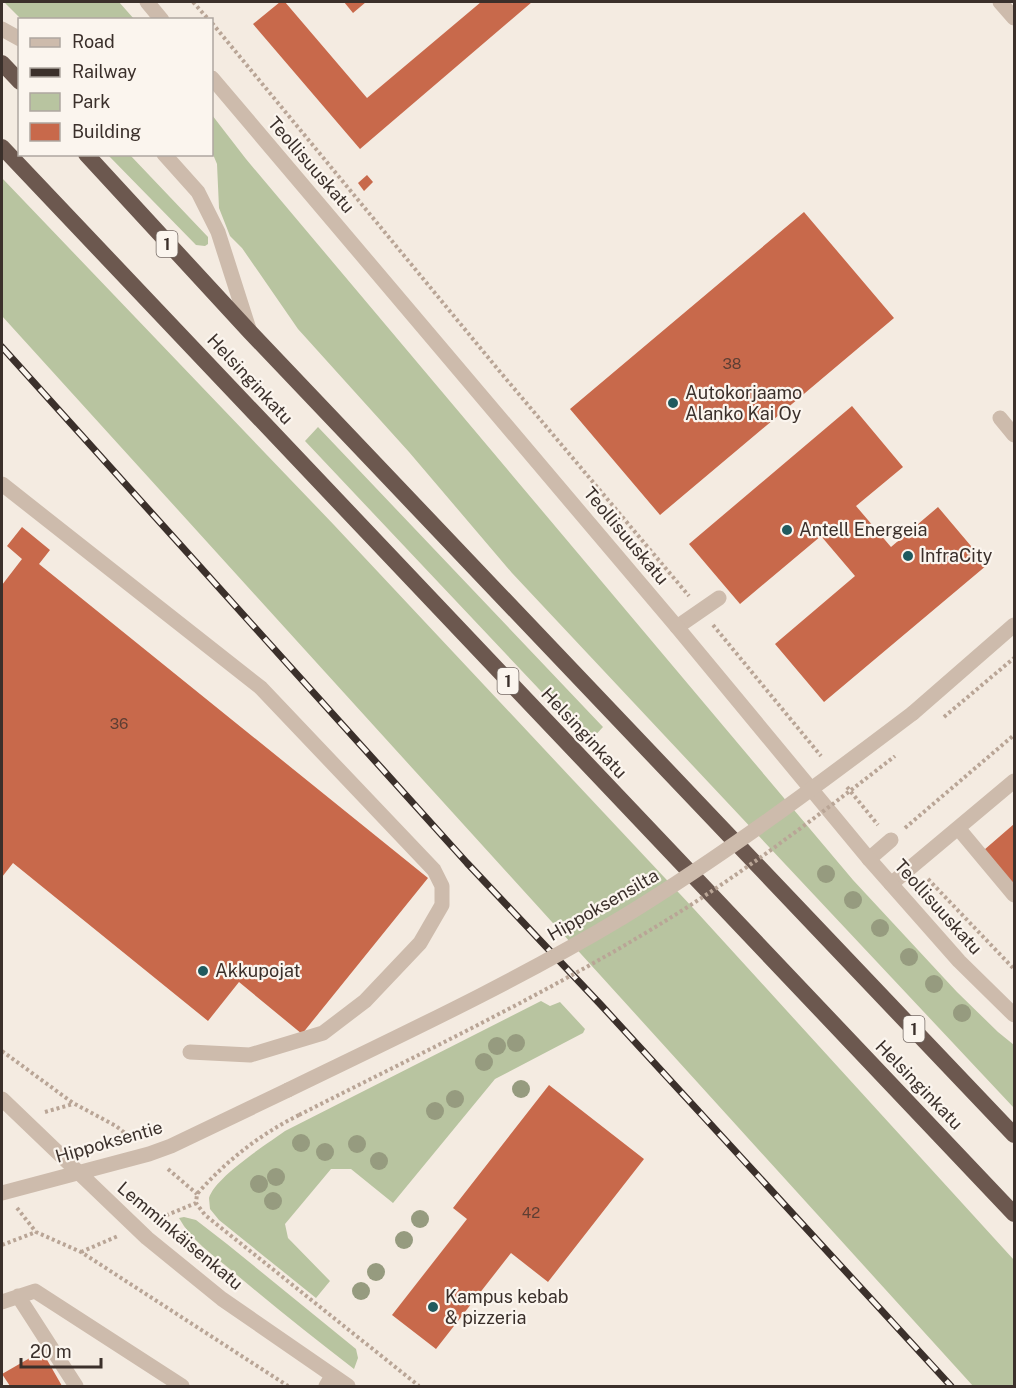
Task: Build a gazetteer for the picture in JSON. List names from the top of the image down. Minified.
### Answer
{"streets":{"highway":["1","Helsinginkatu"],"street":["Teollisuuskatu","Hippoksensilta","Hippoksentie","Lemminkäisenkatu"]},"crossings":[["Hippoksensilta","Hippoksentie"],["Hippoksentie","Lemminkäisenkatu"]],"places":["Autokorjaamo Alanko Kai Oy","Antell Energeia","InfraCity","Akkupojat","Kampus kebab & pizzeria"],"house_numbers":["38","36","42"],"legend":["Road","Railway","Park","Building"],"scale_bar":"20 m"}
